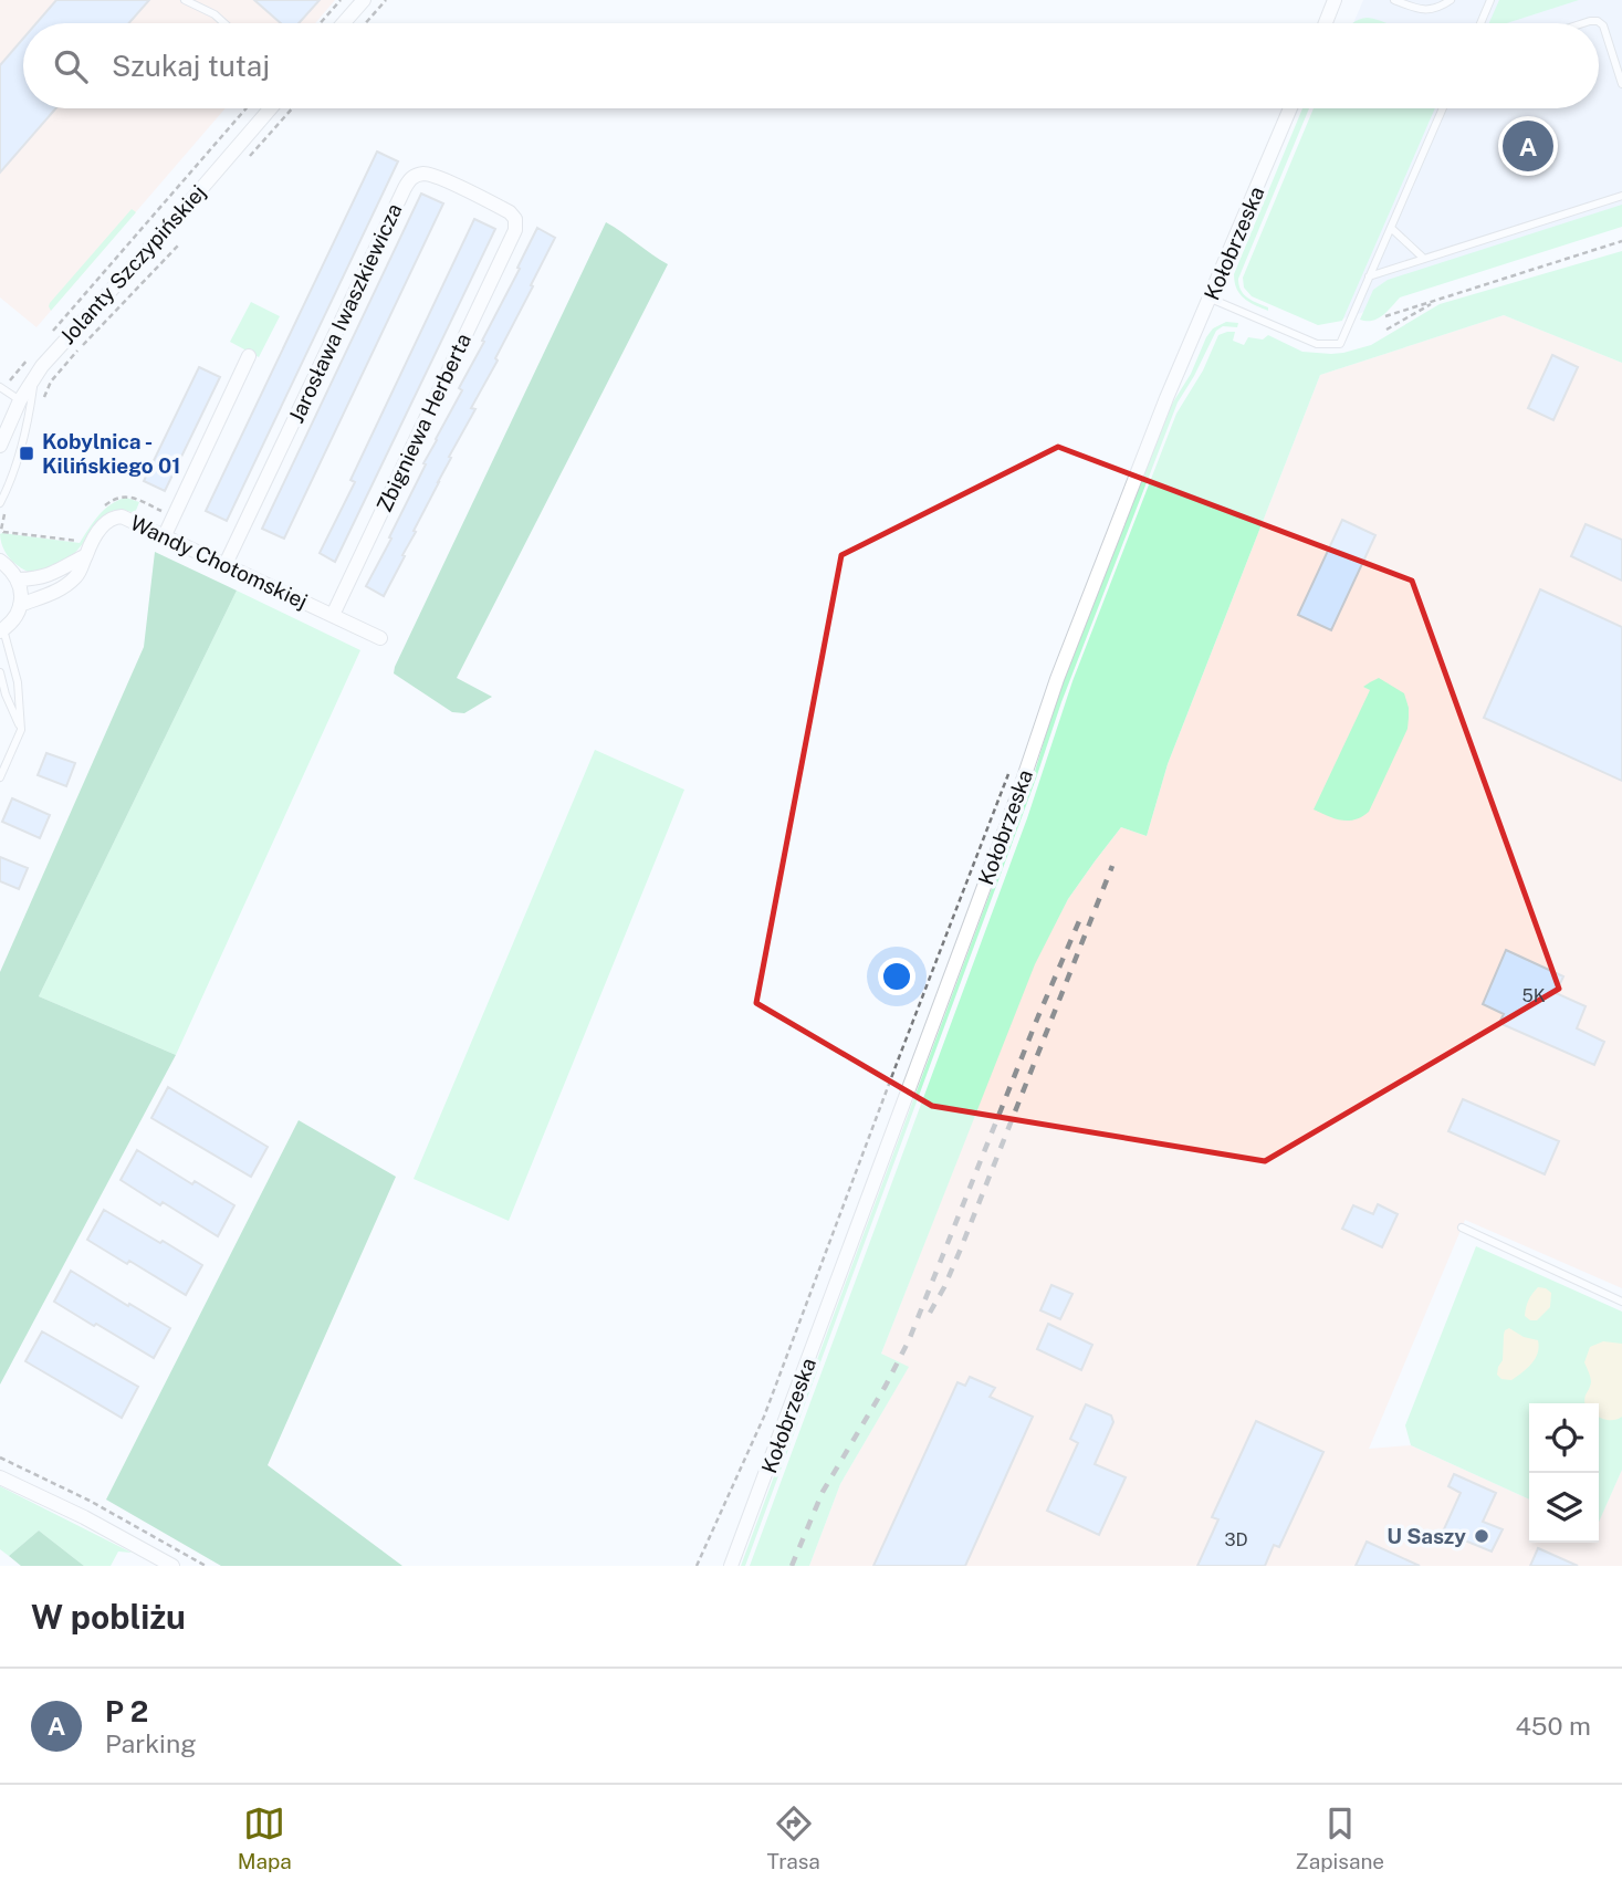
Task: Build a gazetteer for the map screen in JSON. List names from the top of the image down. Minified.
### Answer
{"streets":{"street":["Kołobrzeska","Jolanty Szczypińskiej","Jarosława Iwaszkiewicza","Zbigniewa Herberta","Wandy Chotomskiej"]},"crossings":[["Jarosława Iwaszkiewicza","Zbigniewa Herberta"],["Jarosława Iwaszkiewicza","Wandy Chotomskiej"],["Zbigniewa Herberta","Wandy Chotomskiej"]],"places":{"transit":["Kobylnica - Kilińskiego 01"],"other":["U Saszy"]},"house_numbers":["5K","3D"],"page":{"search":"Szukaj tutaj","pins":"A","heading":"W pobliżu","list":[{"mark":"A","name":"P 2","note":"Parking","value":"450 m"}],"nav":["Mapa","Trasa","Zapisane"]}}
